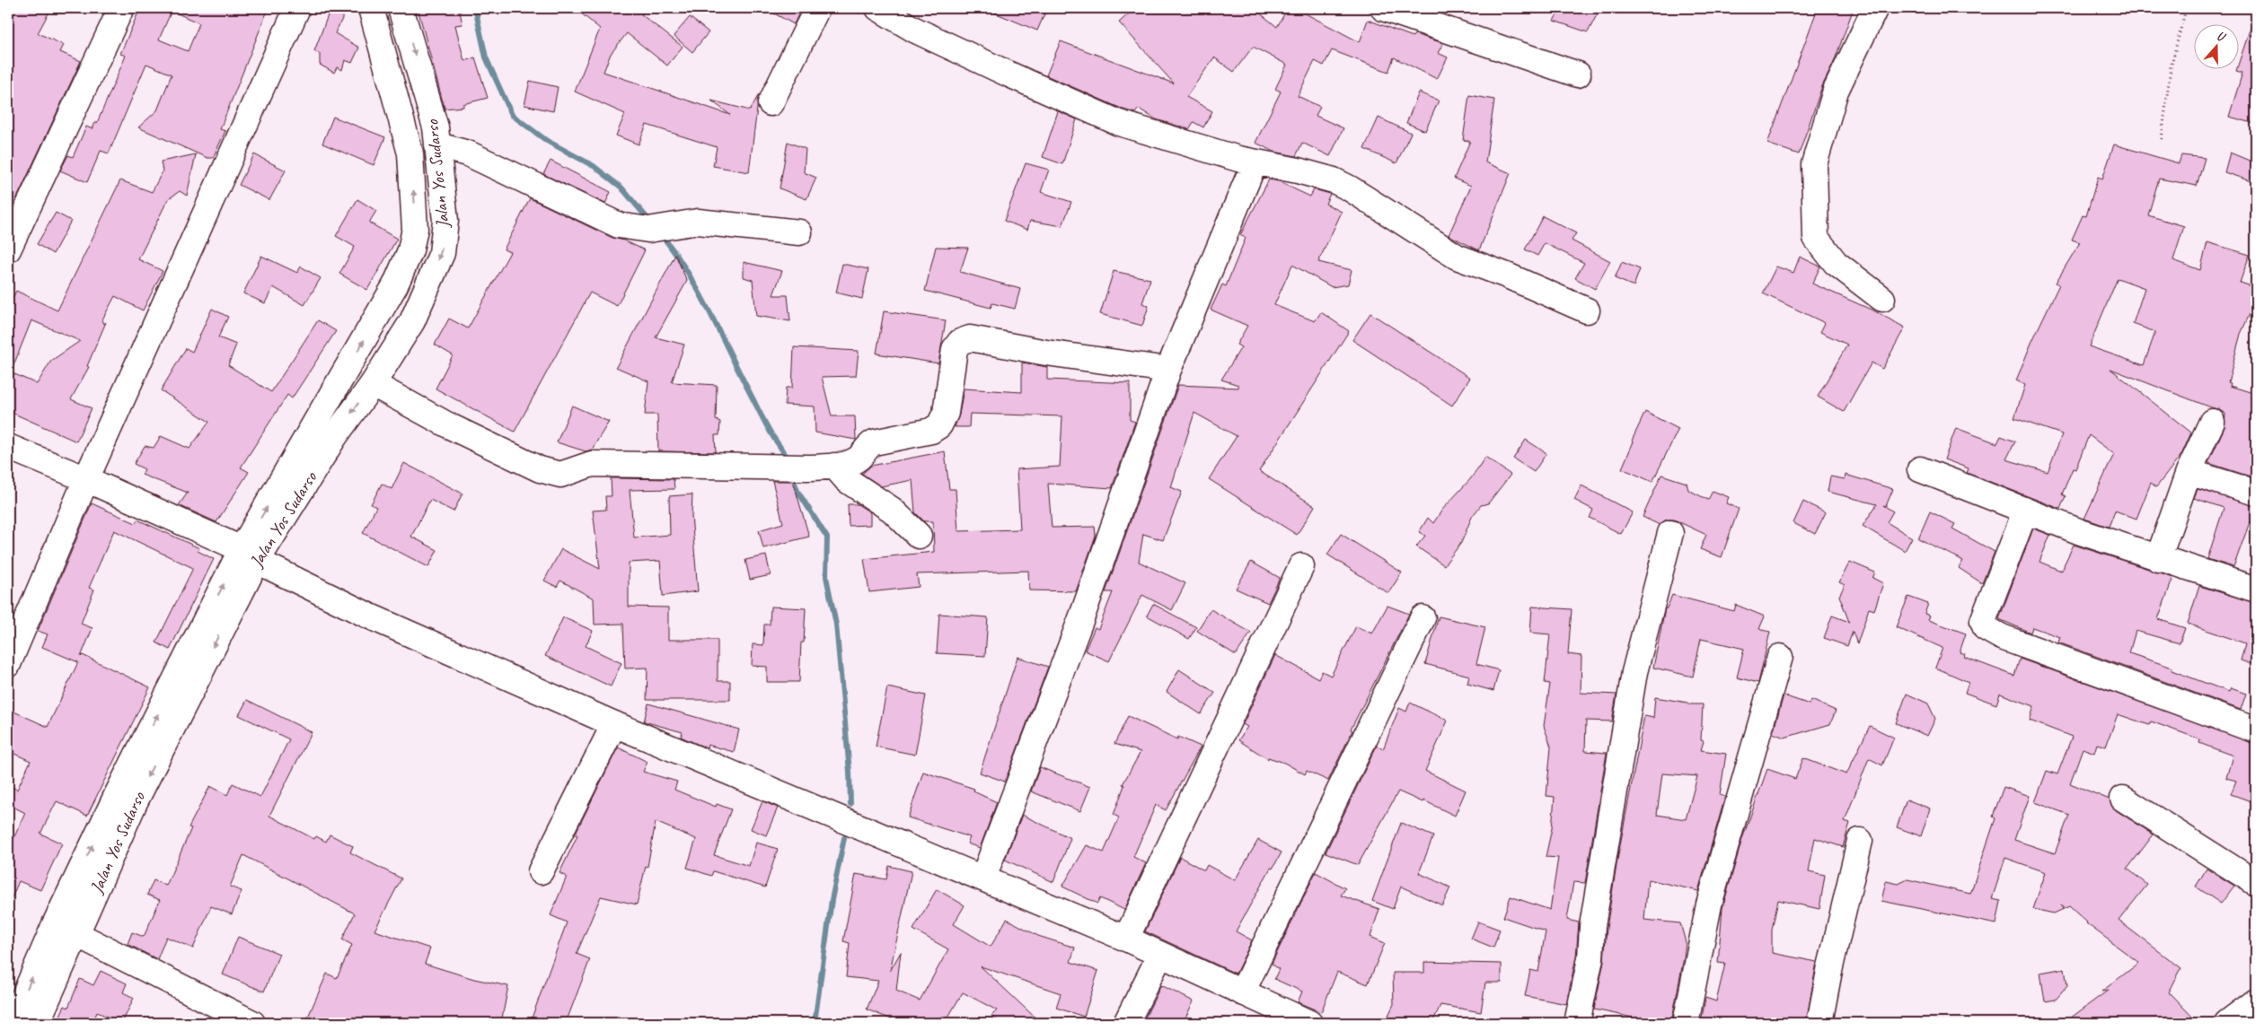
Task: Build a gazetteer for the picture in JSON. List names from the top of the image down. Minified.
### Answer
{"streets":{"main road":["Jalan Yos Sudarso"]},"north":"top"}
